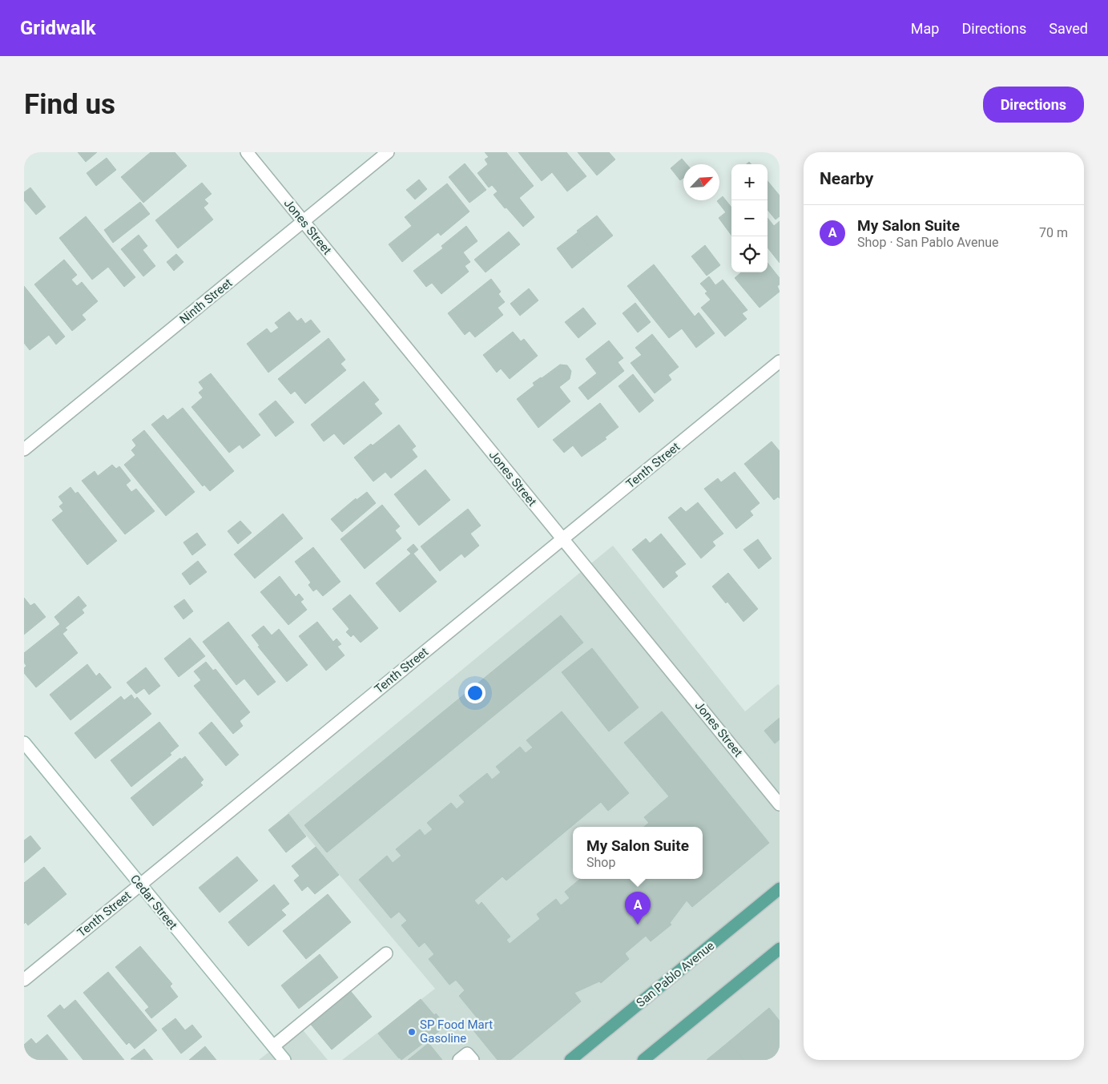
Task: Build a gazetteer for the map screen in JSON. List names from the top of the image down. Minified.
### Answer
{"streets":{"main road":["San Pablo Avenue"],"street":["Jones Street","Ninth Street","Tenth Street","Cedar Street"]},"crossings":[["Jones Street","Ninth Street"],["Jones Street","Tenth Street"],["Tenth Street","Cedar Street"]],"places":["SP Food Mart Gasoline"],"north":"top right","page":{"header":"Gridwalk","nav":["Map","Directions","Saved"],"buttons":"Directions","title":"Find us","heading":"Nearby","map_buttons":["+","−"],"list":[{"mark":"A","name":"My Salon Suite","note":"Shop · San Pablo Avenue","value":"70 m"}],"popup":["My Salon Suite","Shop"],"pins":"A"}}
